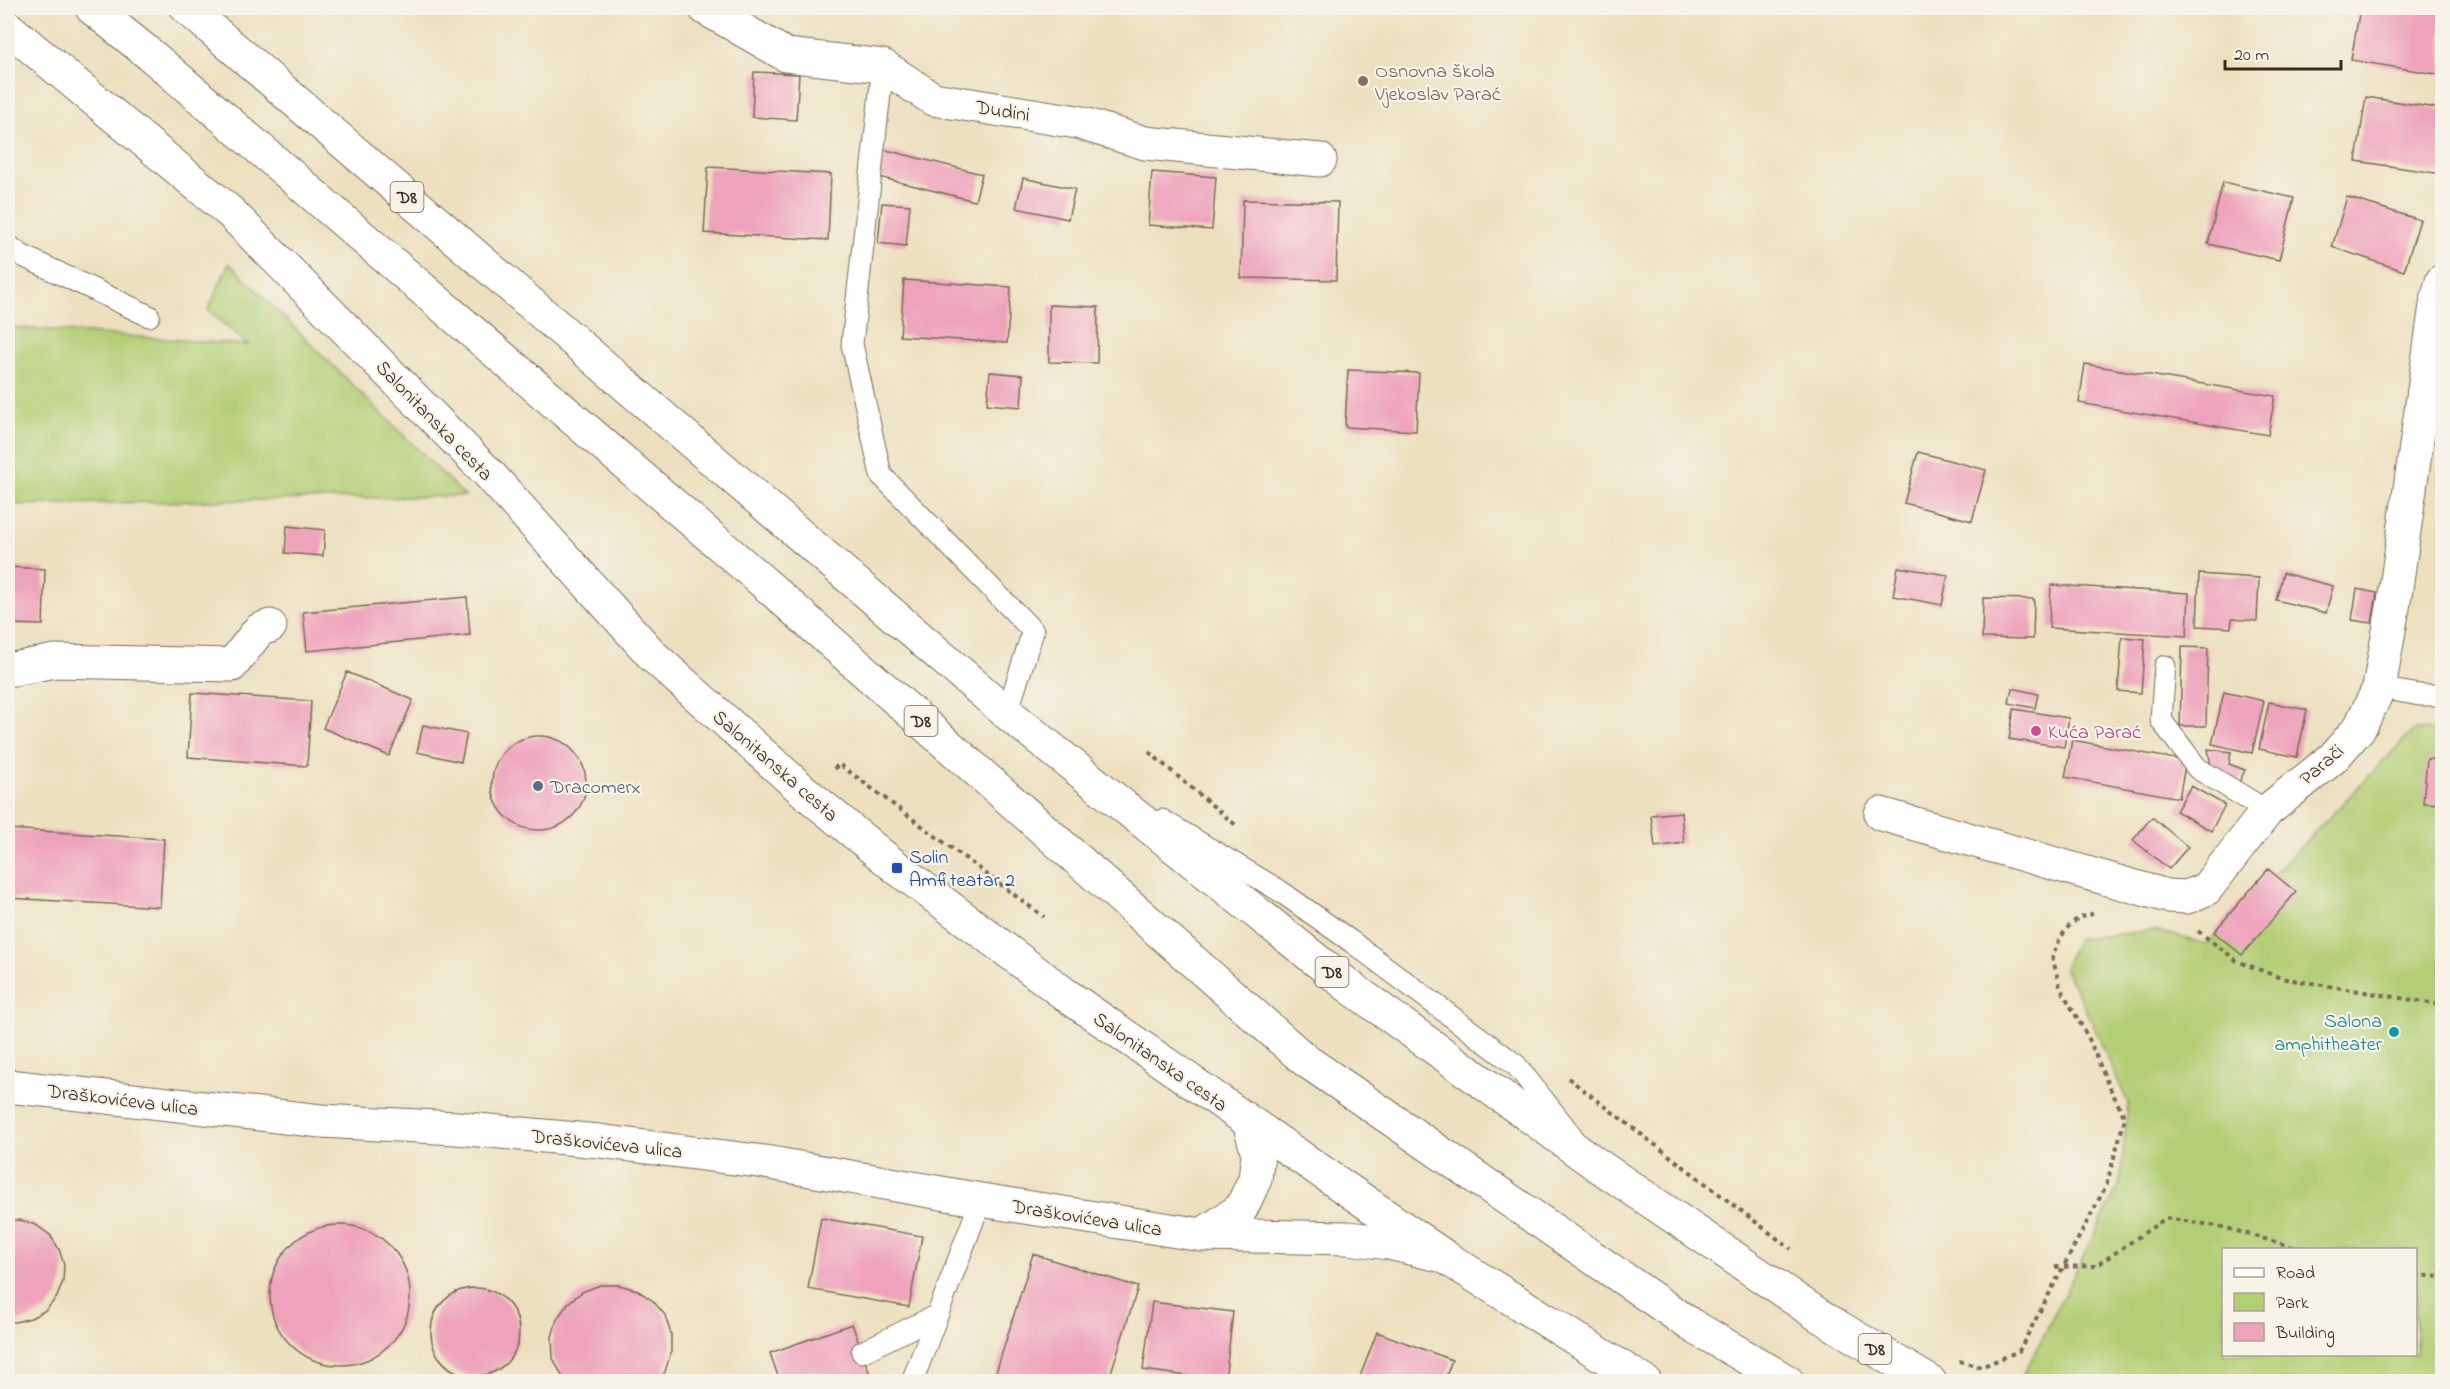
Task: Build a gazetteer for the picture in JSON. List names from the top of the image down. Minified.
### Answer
{"streets":{"main road":["Dudini","D8","Salonitanska cesta","Parači","Draškovićeva ulica"]},"crossings":[["Salonitanska cesta","Draškovićeva ulica"]],"places":{"other":["Osnovna škola Vjekoslav Parać","Kuća Parać","Dracomerx","Salona amphitheater"],"transit":["Solin Amfiteatar 2"]},"legend":["Road","Park","Building"],"scale_bar":"20 m"}
